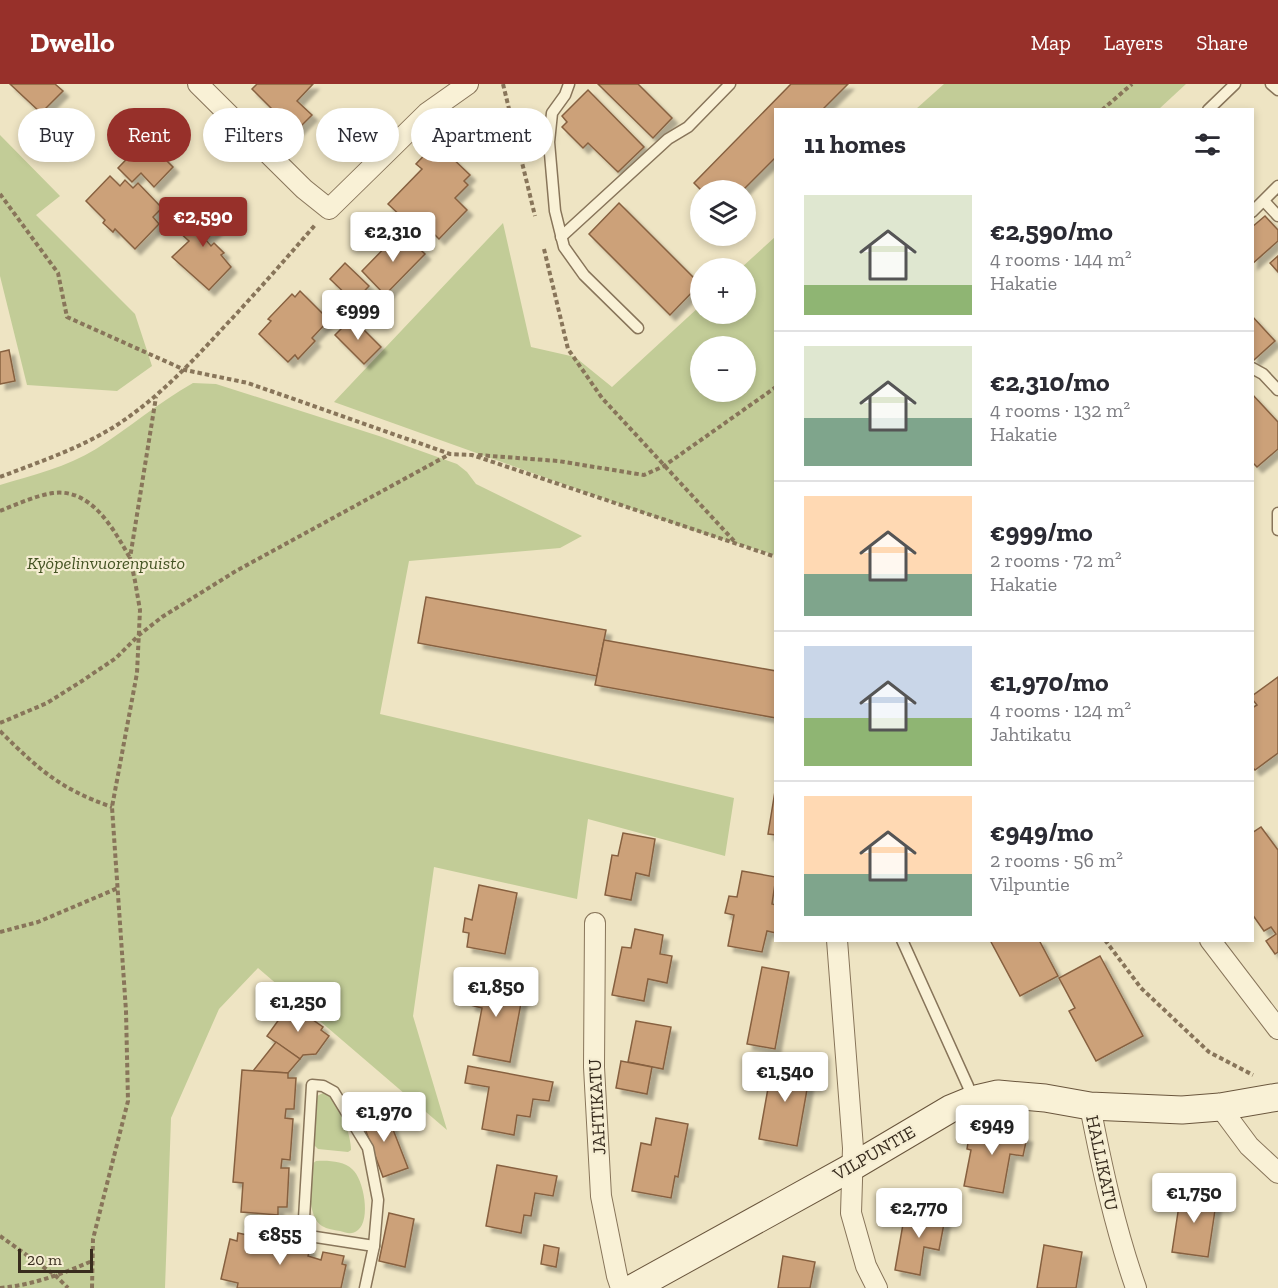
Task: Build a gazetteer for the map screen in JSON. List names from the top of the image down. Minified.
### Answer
{"streets":{"street":["JAHTIKATU","VILPUNTIE","HALLIKATU"]},"crossings":[["VILPUNTIE","HALLIKATU"]],"parks":["Kyöpelinvuorenpuisto"],"scale_bar":"20 m","page":{"header":"Dwello","nav":["Map","Layers","Share"],"chip":["Buy","Rent","Filters","New","Apartment"],"heading":"11 homes","map_buttons":["+","−"],"list":[{"name":"€2,590/mo","note":"4 rooms · 144 m² · Hakatie"},{"name":"€2,310/mo","note":"4 rooms · 132 m² · Hakatie"},{"name":"€999/mo","note":"2 rooms · 72 m² · Hakatie"},{"name":"€1,970/mo","note":"4 rooms · 124 m² · Jahtikatu"},{"name":"€949/mo","note":"2 rooms · 56 m² · Vilpuntie"}],"price":["€2,590","€2,310","€999","€1,850","€1,250","€1,540","€1,970","€949","€1,750","€2,770","€855"],"scale":"20 m"}}
